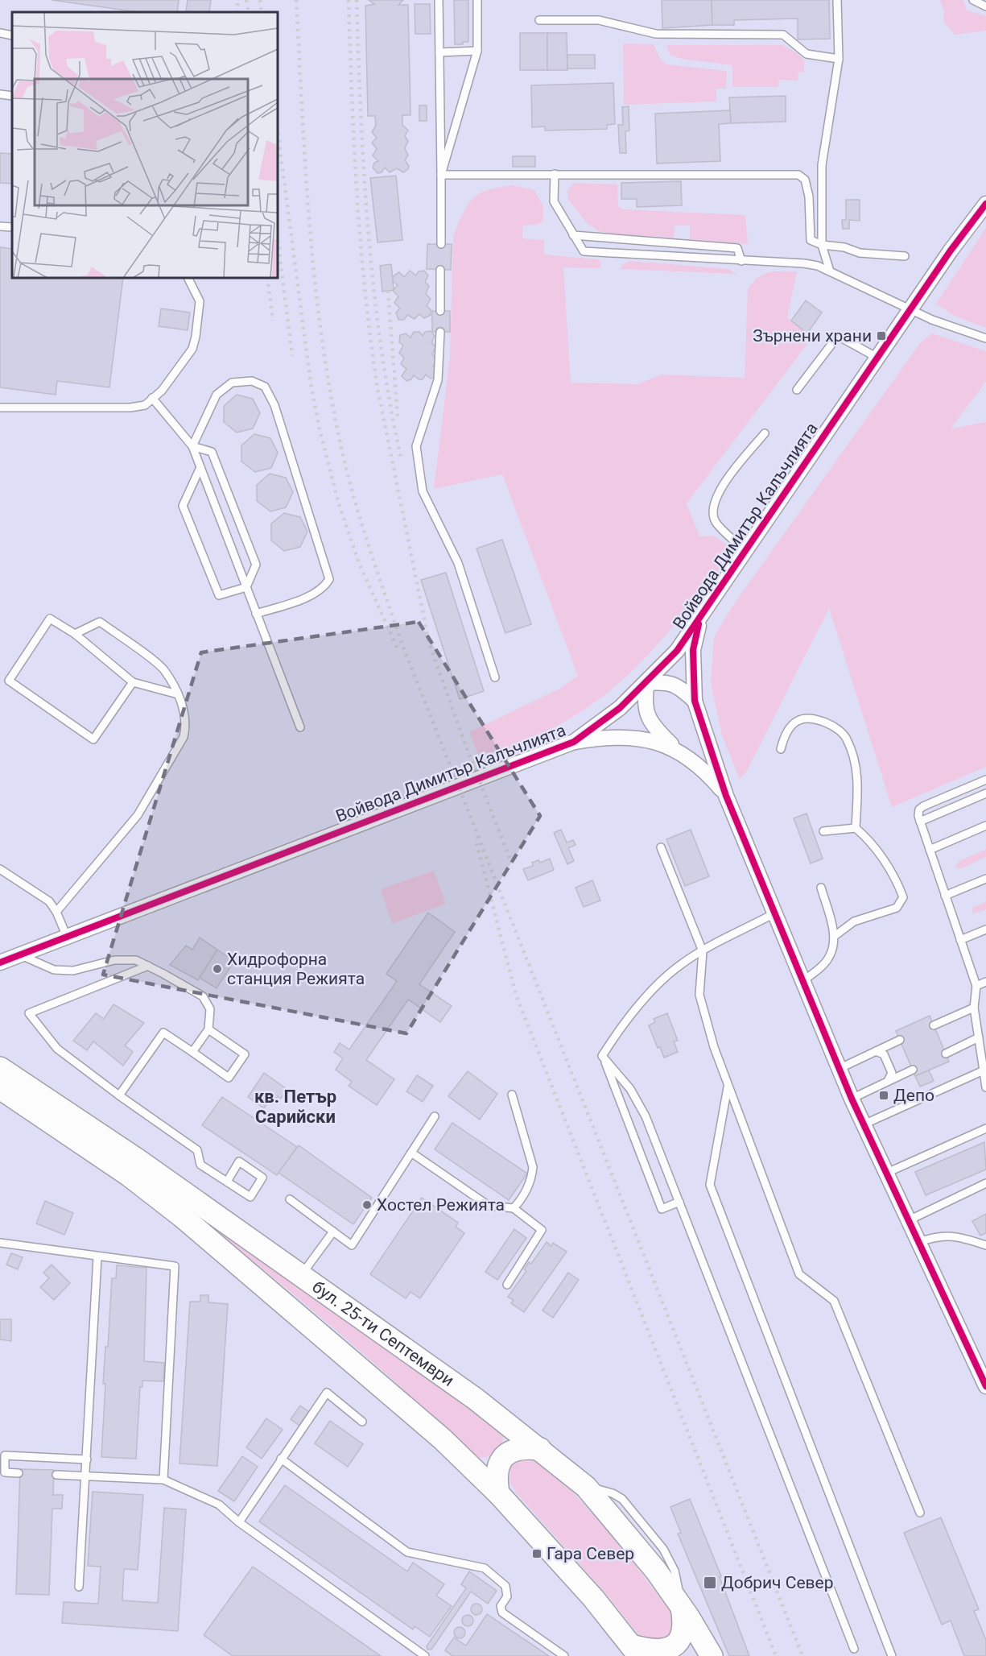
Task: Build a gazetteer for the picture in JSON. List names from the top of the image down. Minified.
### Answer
{"streets":{"main road":["бул. 25-ти Септември"],"street":["Войвода Димитър Калъчлията"]},"districts":["кв. Петър Сарийски"],"places":{"transit":["Зърнени храни","Депо","Гара Север","Добрич Север"],"other":["Хидрофорна станция Режията","Хостел Режията"]}}
